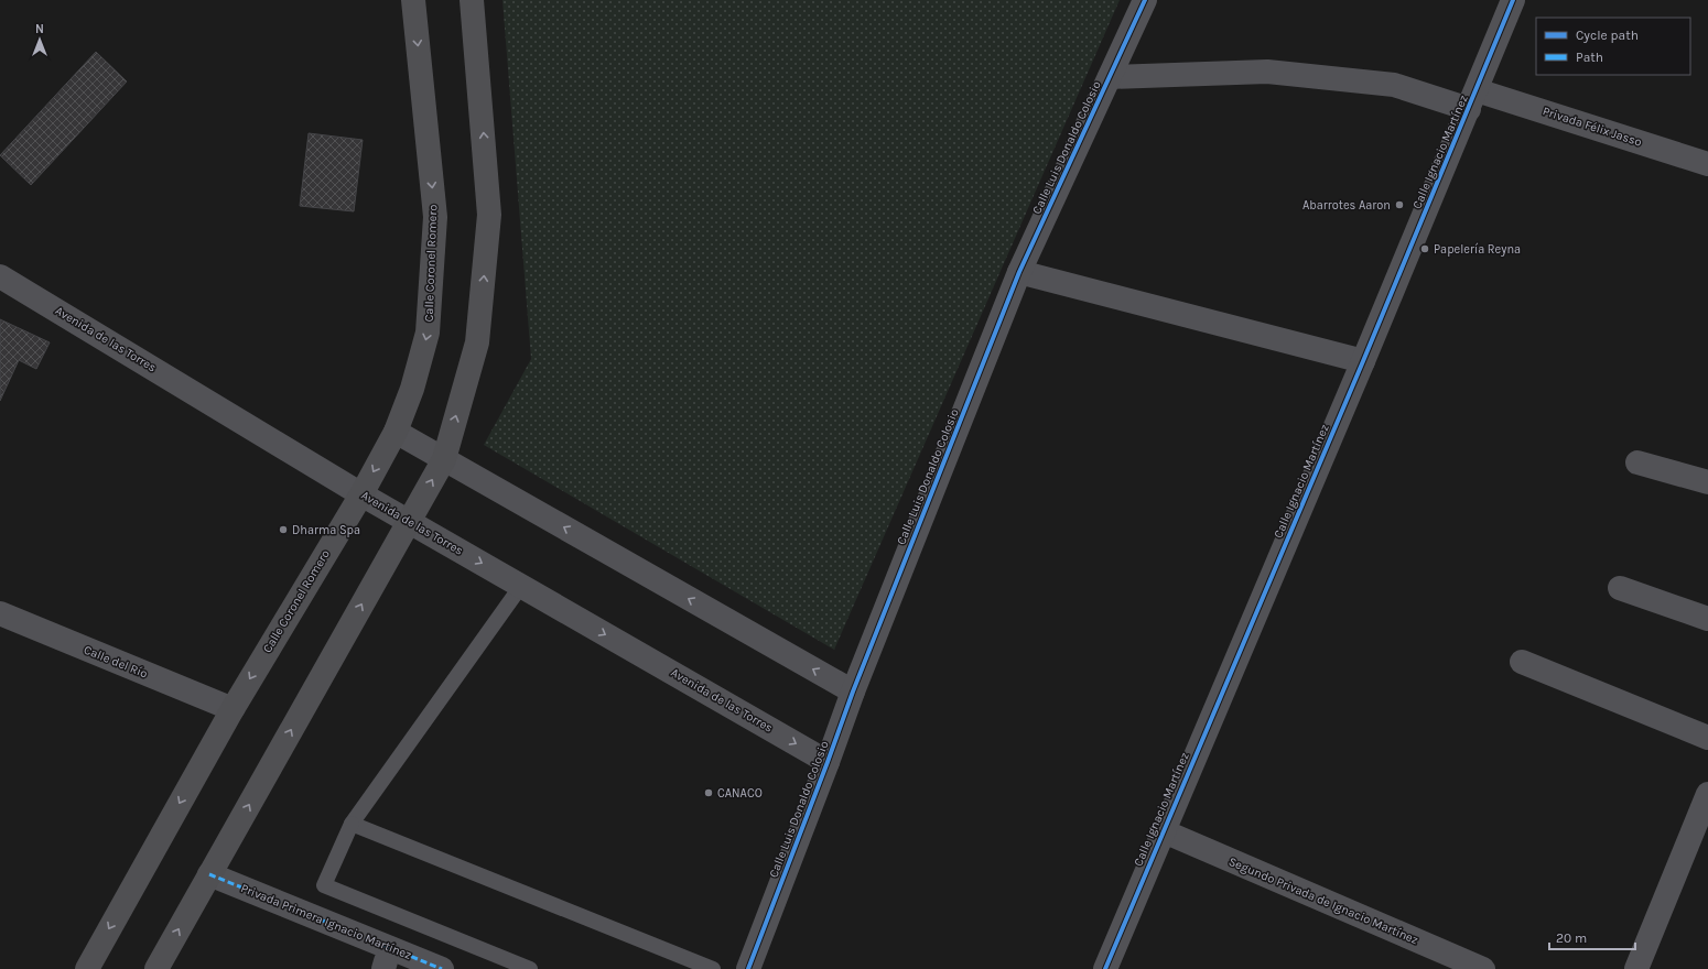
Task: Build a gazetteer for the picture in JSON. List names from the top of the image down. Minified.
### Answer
{"streets":{"main road":["Calle Coronel Romero"],"street":["Privada Félix Jasso","Calle Luis Donaldo Colosio","Calle Ignacio Martínez","Avenida de las Torres","Calle del Río","Segundo Privada de Ignacio Martínez","Privada Primera Ignacio Martínez"]},"crossings":[["Privada Félix Jasso","Calle Luis Donaldo Colosio"],["Privada Félix Jasso","Calle Ignacio Martínez"],["Calle Luis Donaldo Colosio","Avenida de las Torres"],["Calle Ignacio Martínez","Segundo Privada de Ignacio Martínez"],["Calle Coronel Romero","Avenida de las Torres"],["Calle Coronel Romero","Calle del Río"]],"places":["Abarrotes Aaron","Papelería Reyna","Dharma Spa","CANACO"],"legend":["Cycle path","Path"],"scale_bar":"20 m","north":"top"}
